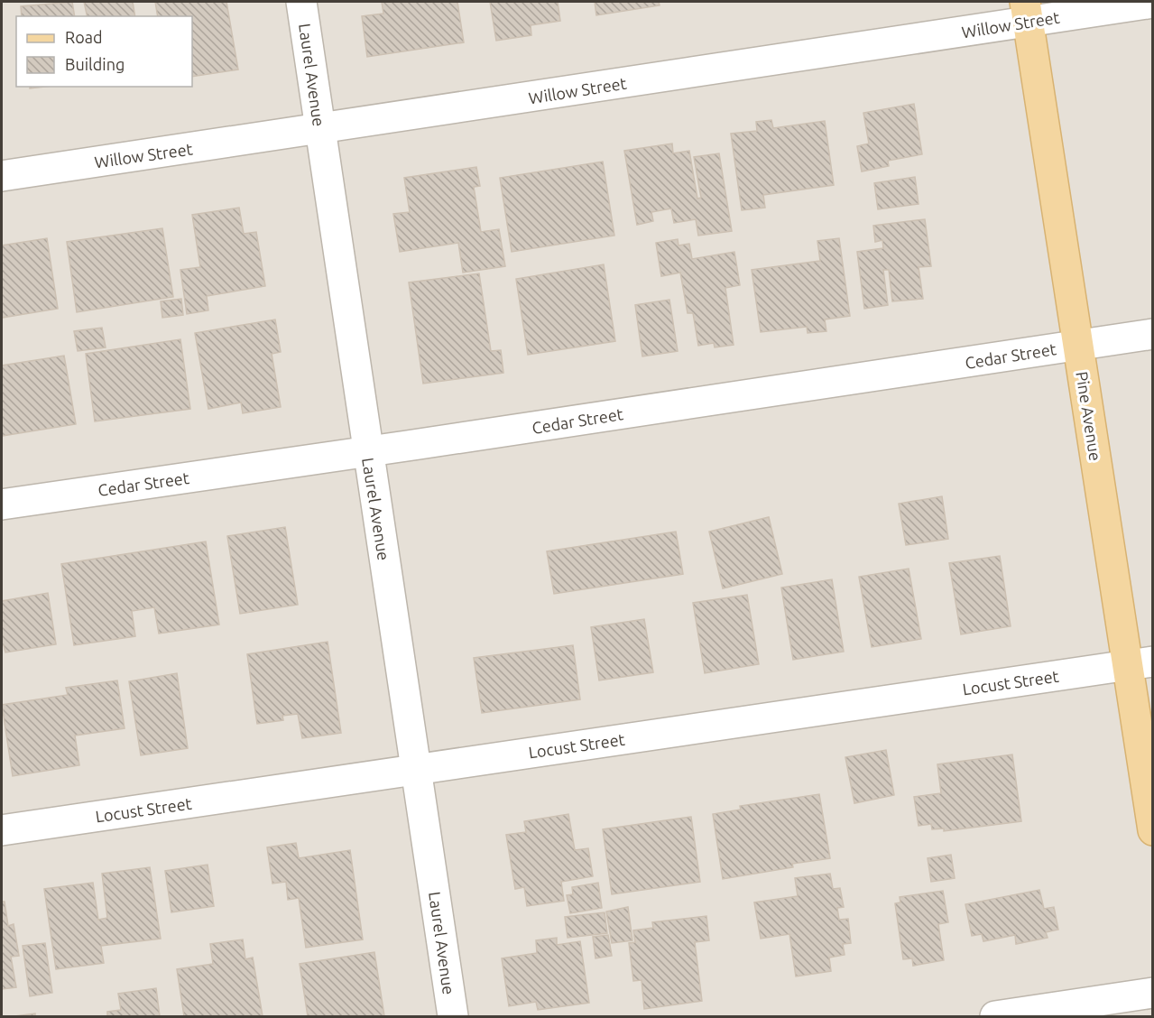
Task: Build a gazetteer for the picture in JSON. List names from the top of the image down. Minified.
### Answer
{"streets":{"main road":["Pine Avenue"],"street":["Willow Street","Laurel Avenue","Cedar Street","Locust Street"]},"crossings":[["Willow Street","Laurel Avenue"],["Willow Street","Pine Avenue"],["Laurel Avenue","Cedar Street"],["Laurel Avenue","Locust Street"],["Cedar Street","Pine Avenue"],["Pine Avenue","Locust Street"]],"legend":["Road","Building"]}
